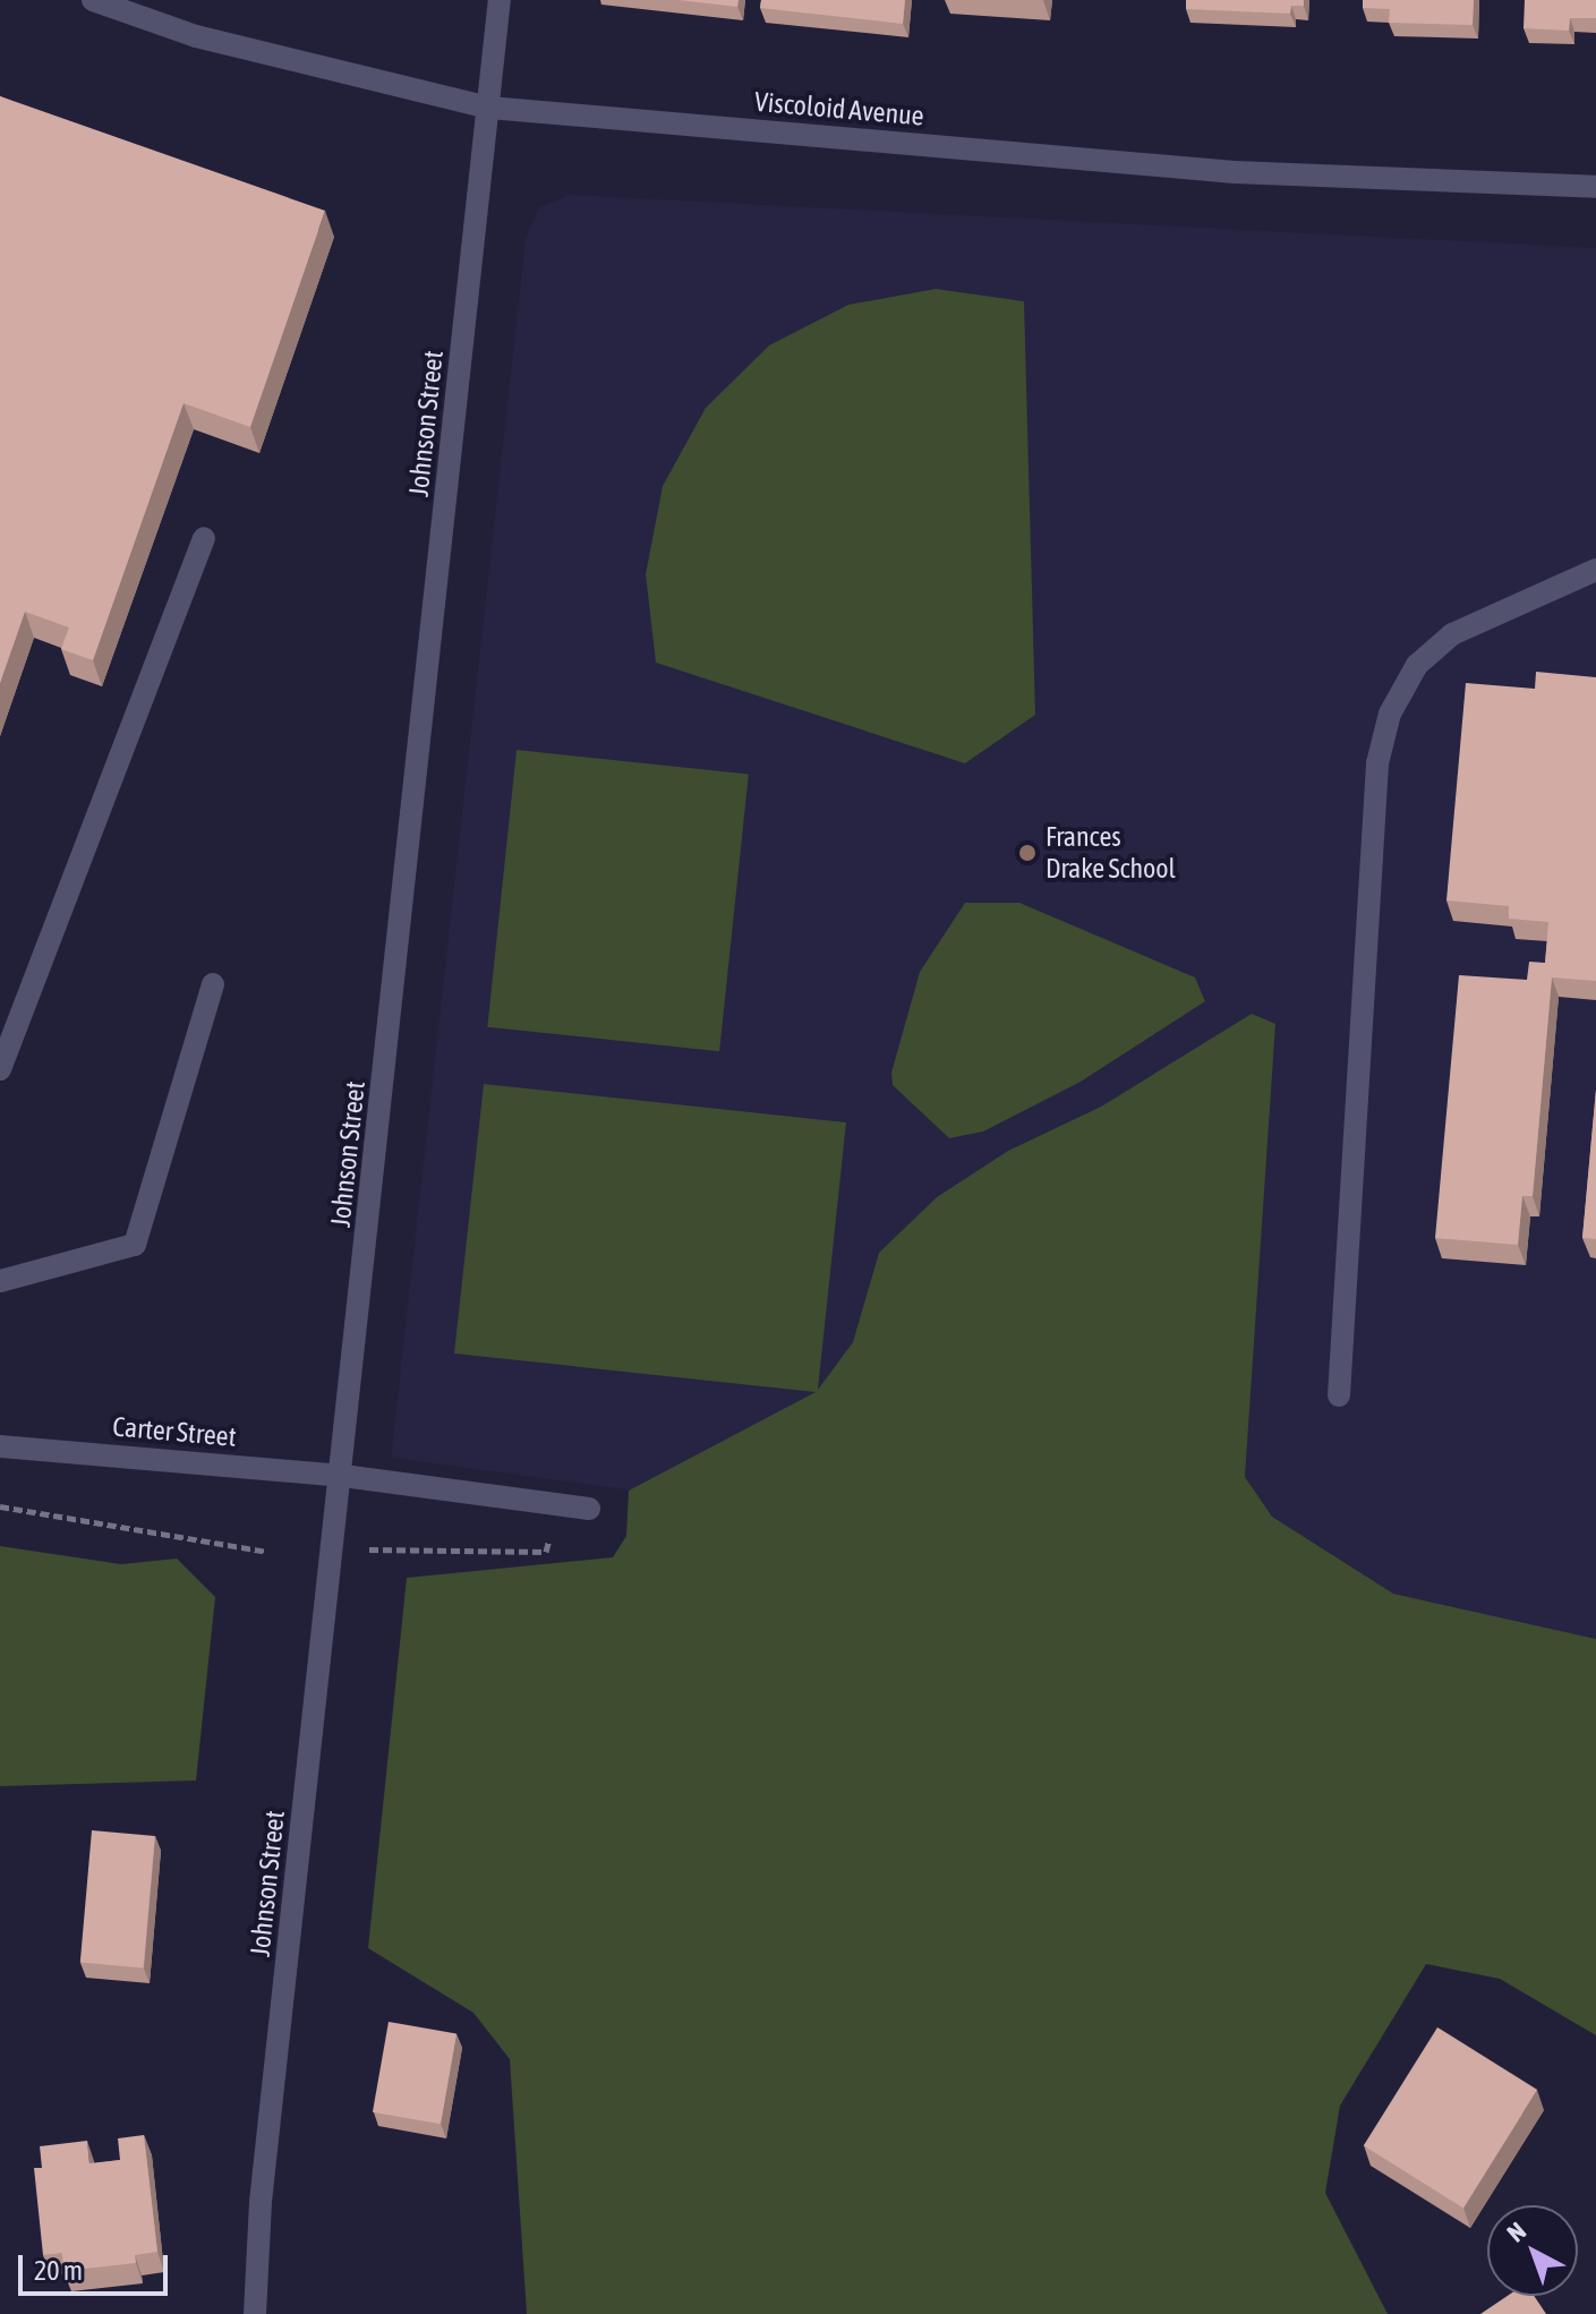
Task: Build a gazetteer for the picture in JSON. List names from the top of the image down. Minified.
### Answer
{"streets":{"street":["Viscoloid Avenue","Johnson Street","Carter Street"]},"crossings":[["Viscoloid Avenue","Johnson Street"],["Johnson Street","Carter Street"]],"places":["Frances Drake School"],"scale_bar":"20 m","north":"top left"}
